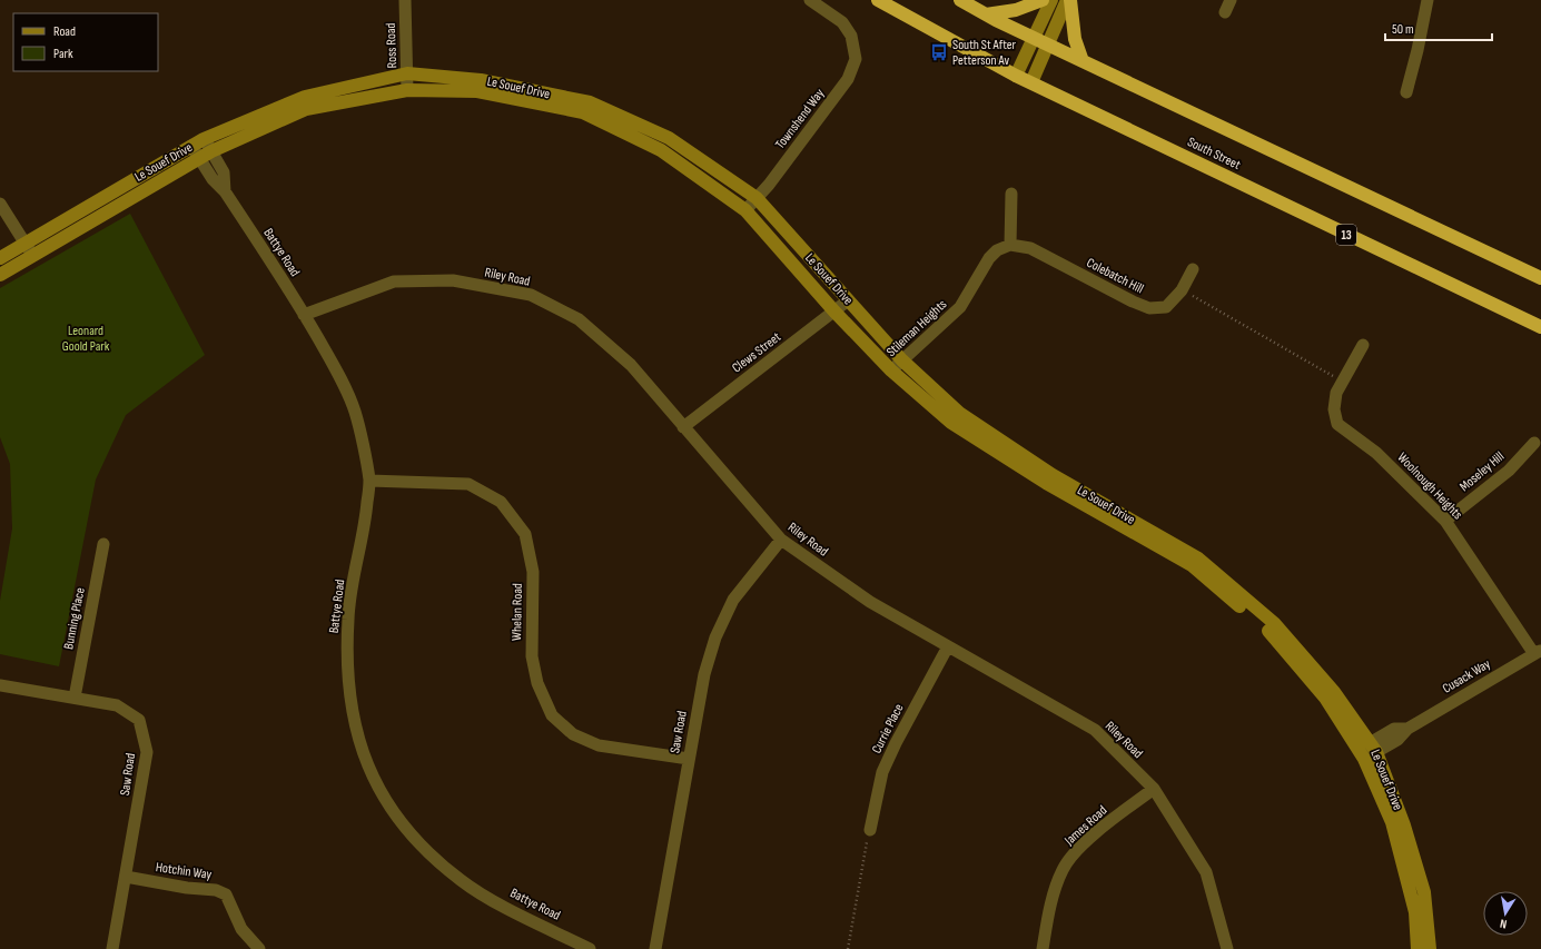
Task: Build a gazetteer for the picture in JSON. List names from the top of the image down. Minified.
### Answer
{"streets":{"highway":["South Street","13"],"street":["Ross Road","Le Souef Drive","Townshend Way","Battye Road","Colebatch Hill","Riley Road","Stileman Heights","Clews Street","Moseley Hill","Woolnough Heights","Whelan Road","Bunning Place","Cusack Way","Currie Place","Saw Road","James Road","Hotchin Way"]},"crossings":[["Ross Road","Le Souef Drive"],["Le Souef Drive","Townshend Way"],["Le Souef Drive","Battye Road"],["Le Souef Drive","Stileman Heights"],["Le Souef Drive","Clews Street"],["Le Souef Drive","Cusack Way"],["Battye Road","Riley Road"],["Battye Road","Whelan Road"],["Colebatch Hill","Stileman Heights"],["Riley Road","Clews Street"],["Riley Road","Currie Place"],["Riley Road","Saw Road"],["Riley Road","James Road"],["Moseley Hill","Woolnough Heights"],["Woolnough Heights","Cusack Way"],["Whelan Road","Saw Road"],["Bunning Place","Saw Road"],["Saw Road","Hotchin Way"]],"parks":["Leonard Goold Park"],"places":{"bus stop":["South St After Petterson Av"]},"legend":["Road","Park"],"scale_bar":"50 m","north":"bottom"}
